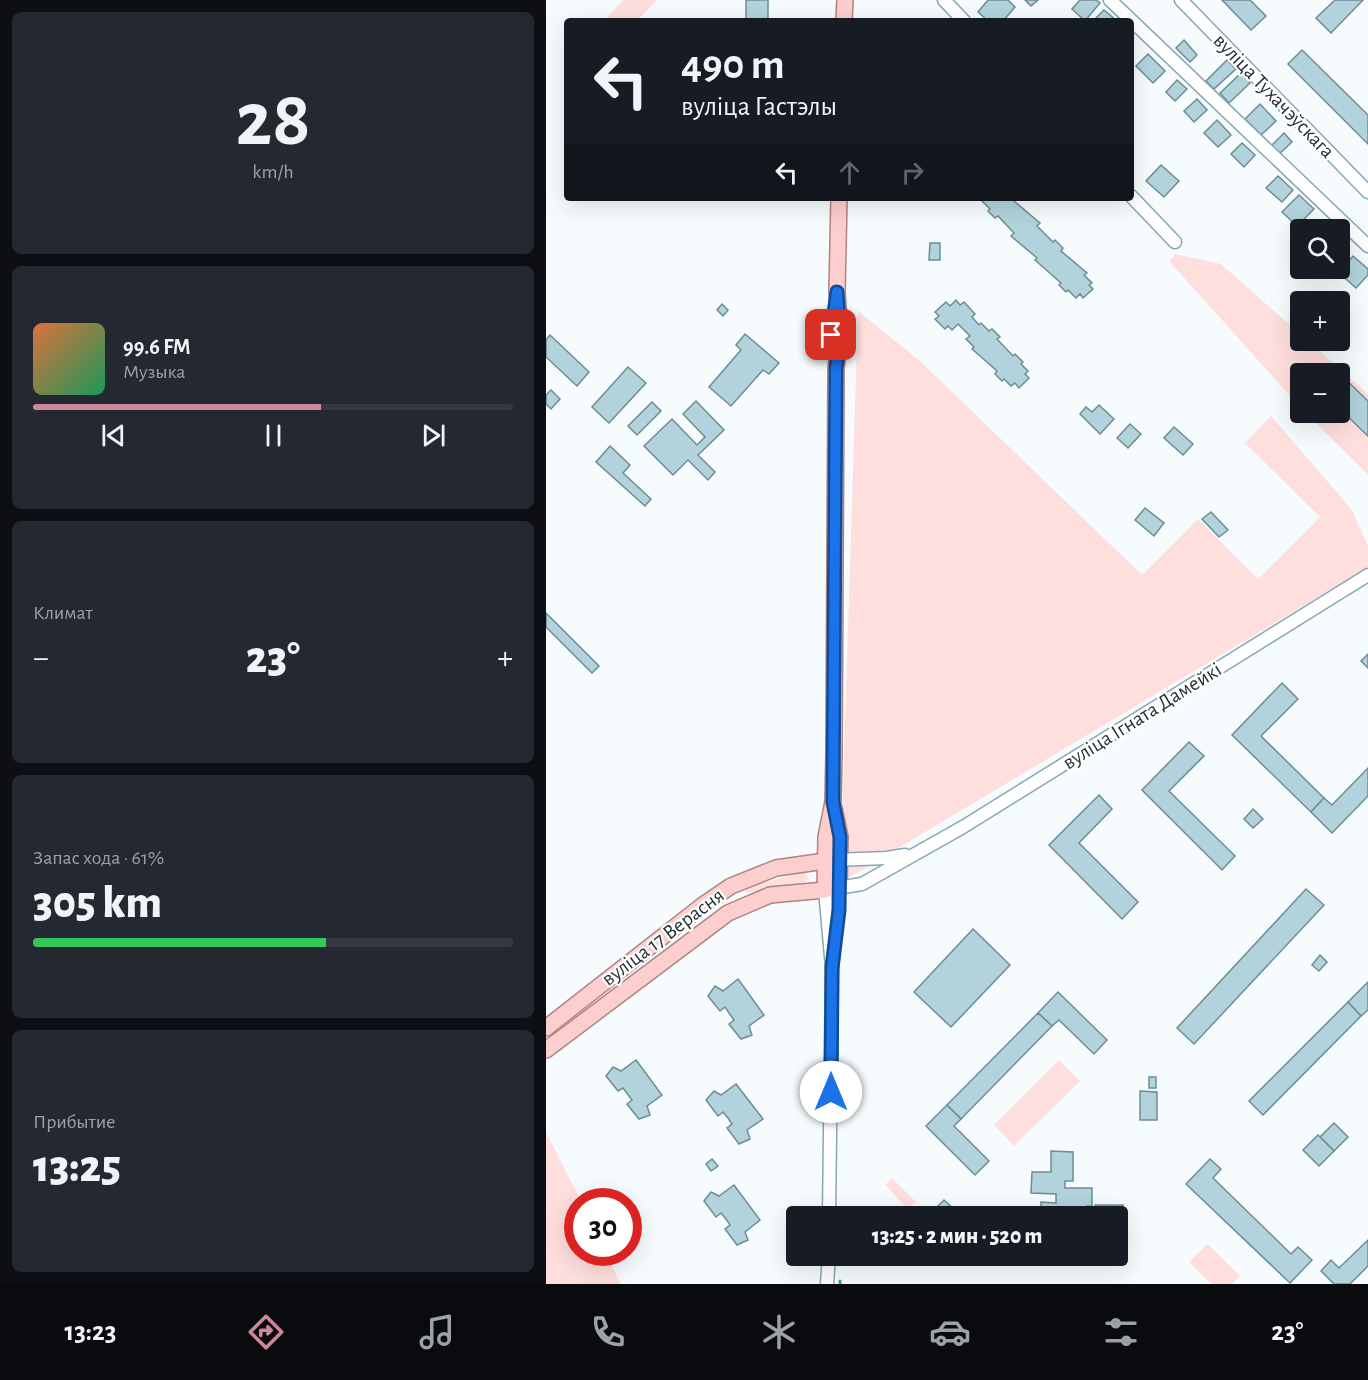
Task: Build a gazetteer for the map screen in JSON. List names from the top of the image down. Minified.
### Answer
{"streets":{"main road":["вуліца 17 Верасня"],"street":["вуліца Тухачэўскага","вуліца Ігната Дамейкі"]},"crossings":[["вуліца Ігната Дамейкі","вуліца 17 Верасня"]],"page":{"tile":[["28","km/h"],"Климат",["Запас хода · 61%","305 km"],["Прибытие","13:25"]],"turn":["490 m","вуліца Гастэлы"],"map_buttons":["+","−"],"song":["99.6 FM","Музыка"],"heat":["−","23°","+"],"limit":"30","trip":"13:25 · 2 мин · 520 m","tabs":["13:23","23°"]}}
